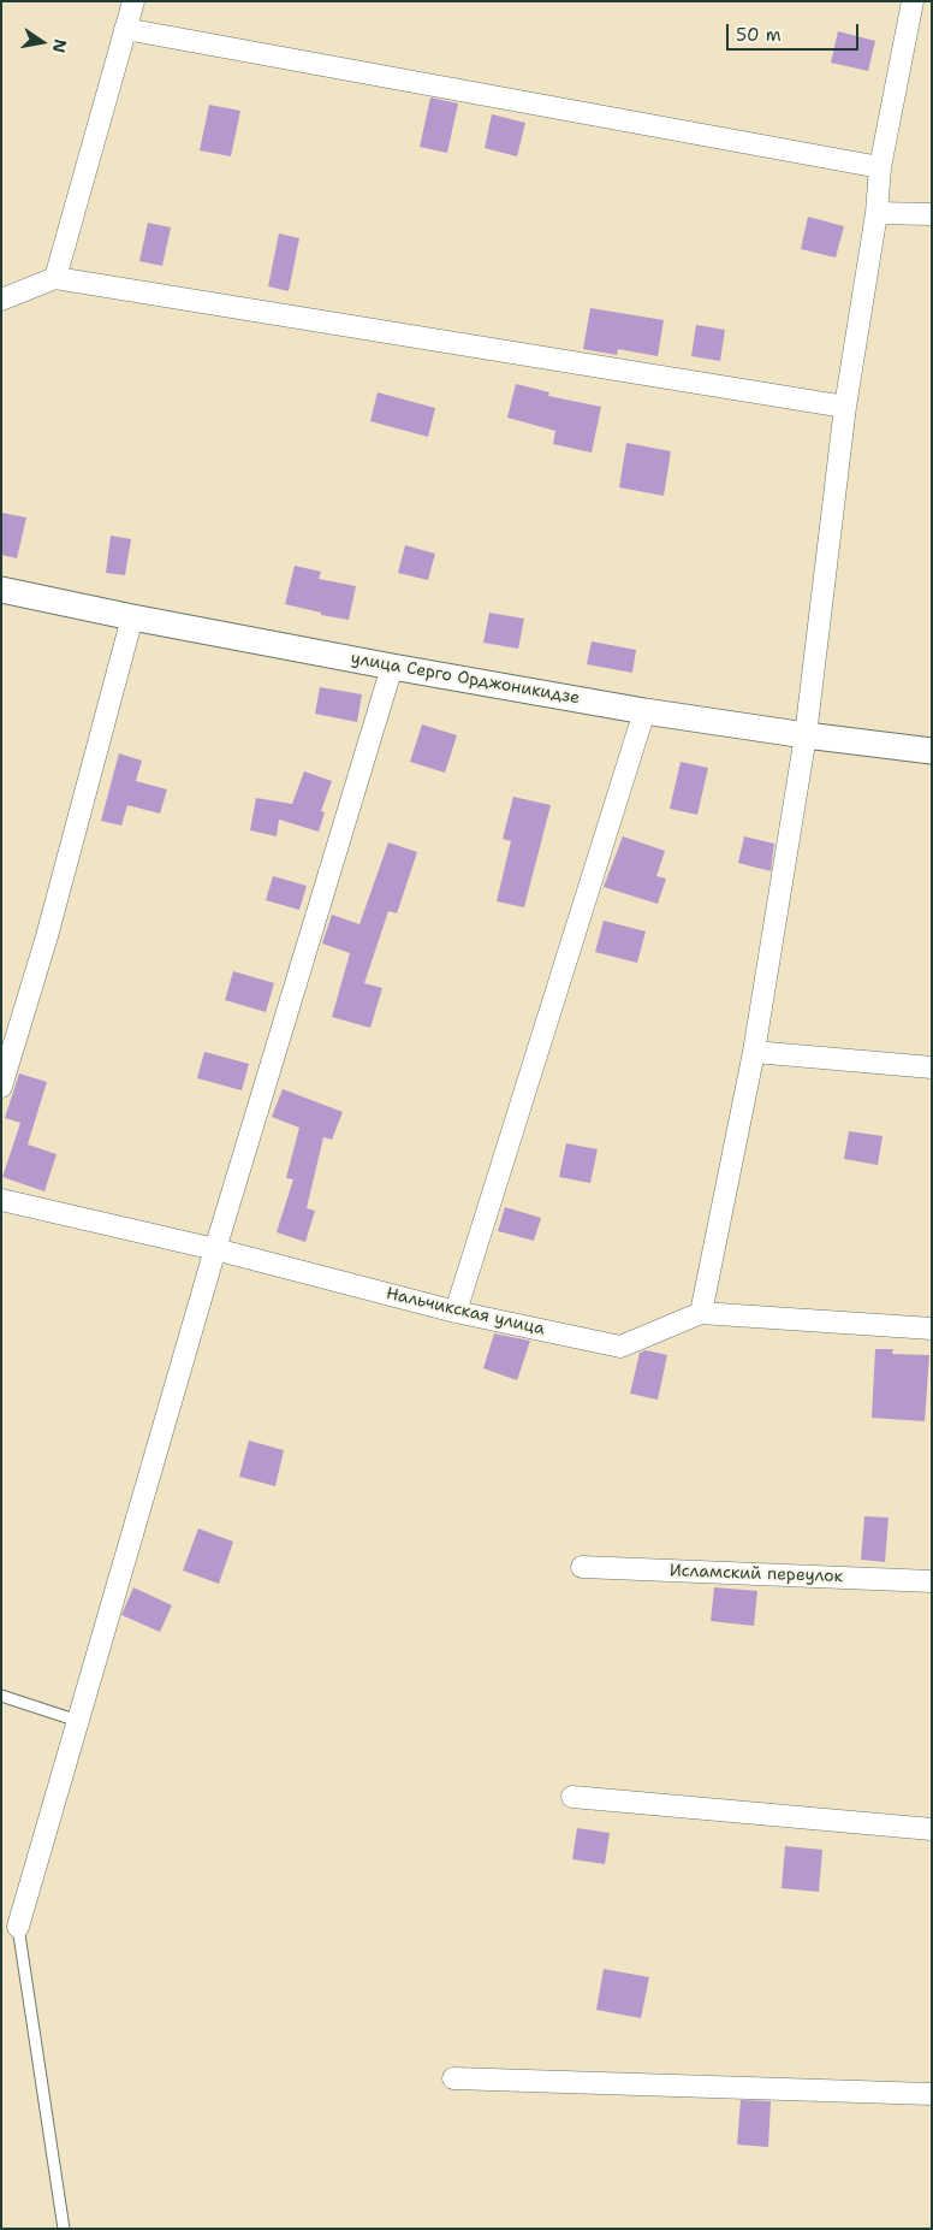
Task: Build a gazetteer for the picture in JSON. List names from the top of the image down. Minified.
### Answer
{"streets":{"street":["улица Серго Орджоникидзе","Нальчикская улица","Исламский переулок"]},"scale_bar":"50 m","north":"right"}
